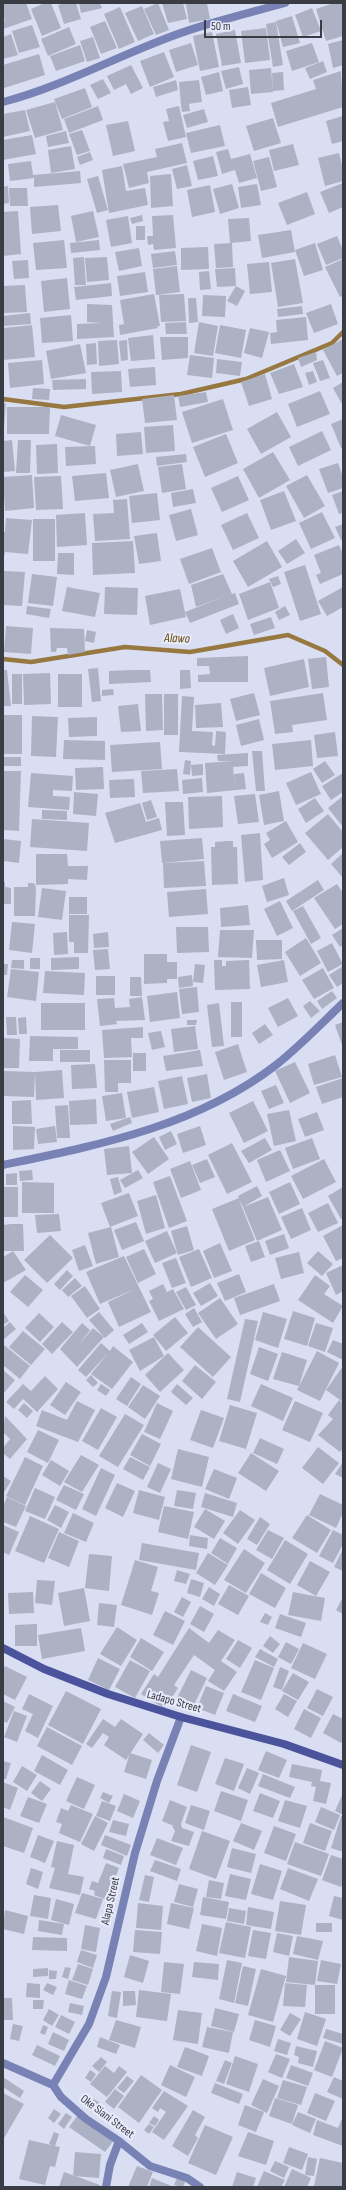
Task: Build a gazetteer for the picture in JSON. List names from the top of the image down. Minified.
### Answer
{"streets":{"main road":["Ladapo Street"],"street":["Alapa Street","Oke Siani Street"]},"crossings":[["Ladapo Street","Alapa Street"],["Alapa Street","Oke Siani Street"]],"water":["Alawo"],"scale_bar":"50 m"}
